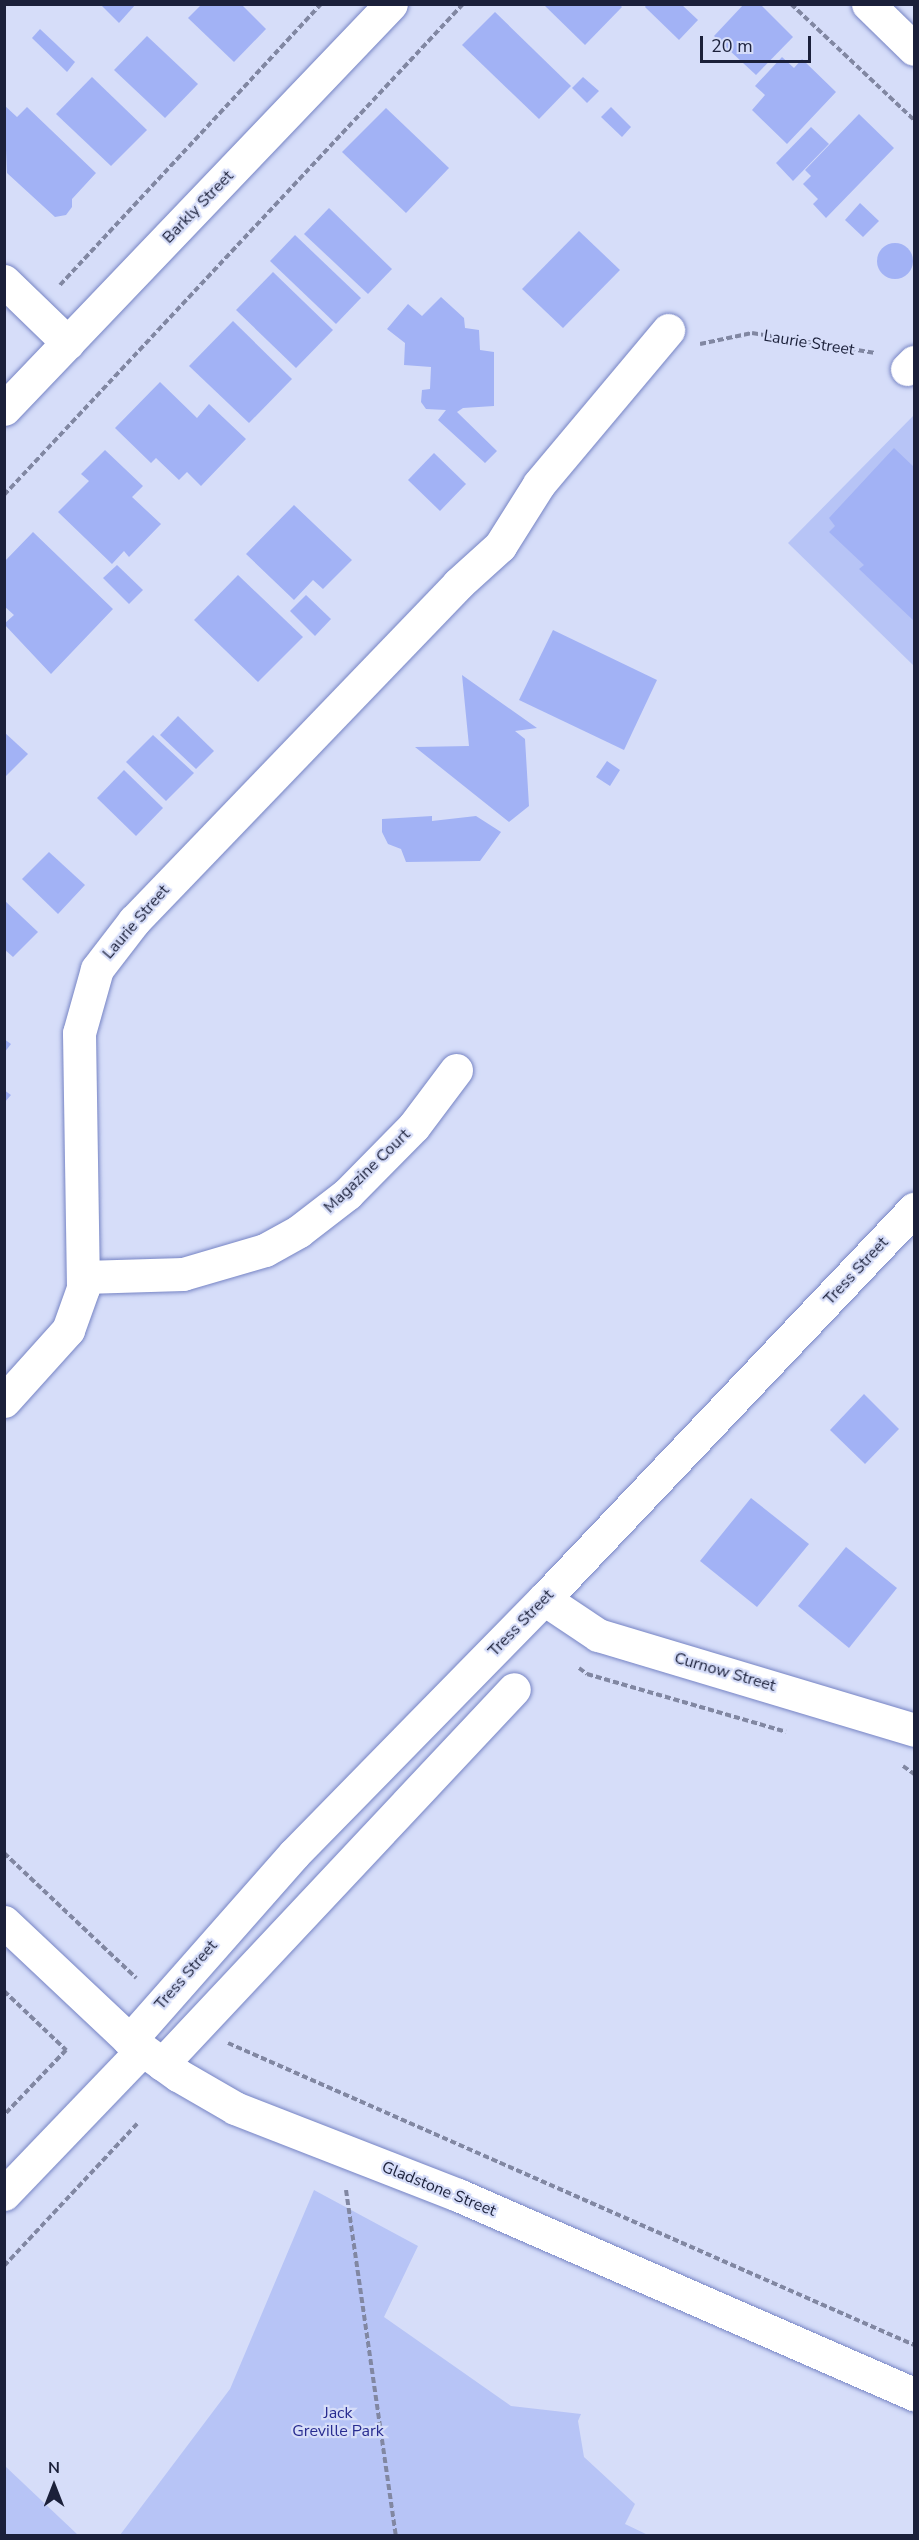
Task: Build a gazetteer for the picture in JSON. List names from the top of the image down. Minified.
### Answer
{"streets":{"street":["Barkly Street","Laurie Street","Magazine Court","Tress Street","Curnow Street","Gladstone Street"]},"crossings":[["Laurie Street","Magazine Court"],["Tress Street","Curnow Street"],["Tress Street","Gladstone Street"]],"parks":["Jack Greville Park"],"scale_bar":"20 m","north":"top"}
